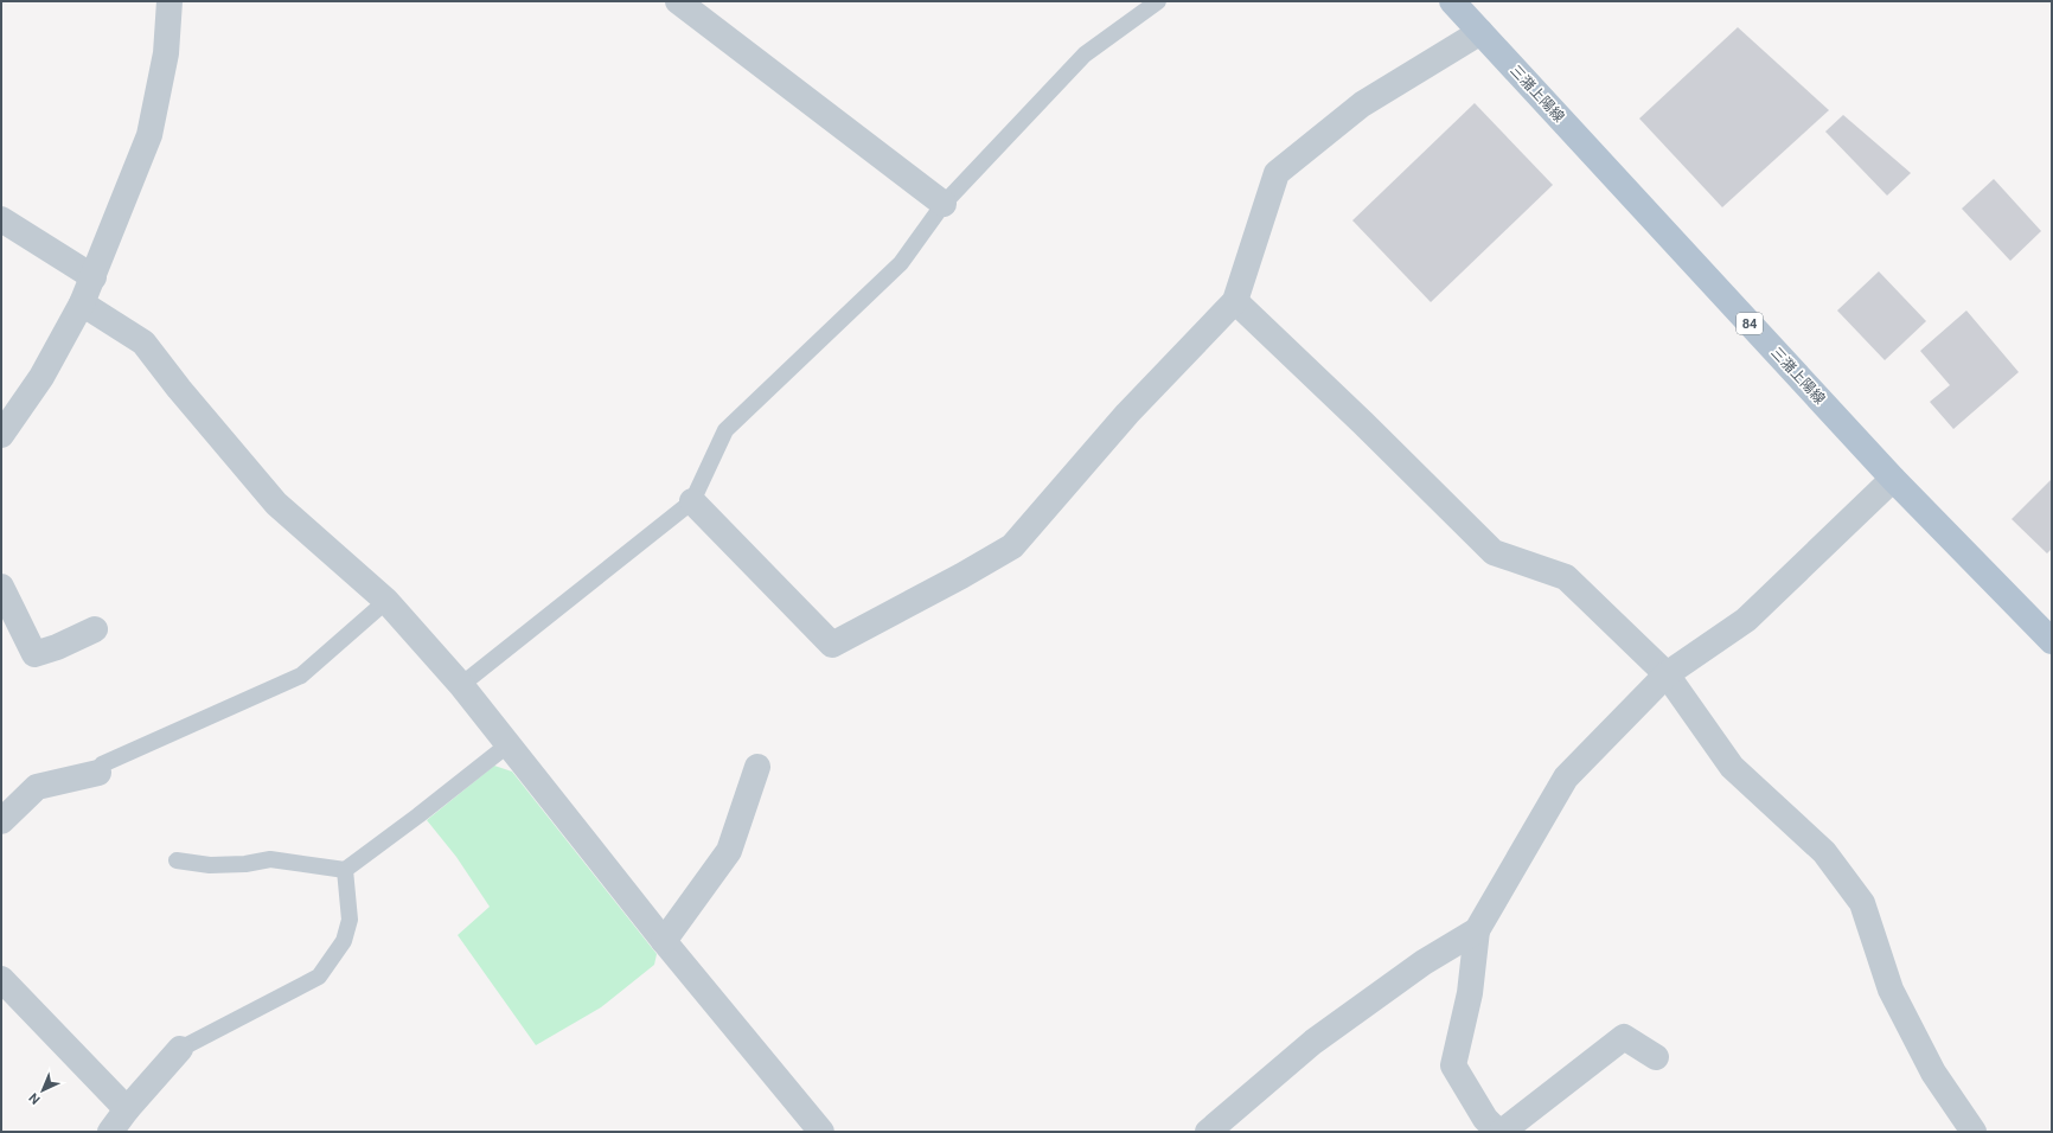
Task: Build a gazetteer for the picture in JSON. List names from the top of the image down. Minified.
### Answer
{"streets":{"main road":["三潴上陽線","84"]},"north":"bottom left"}
